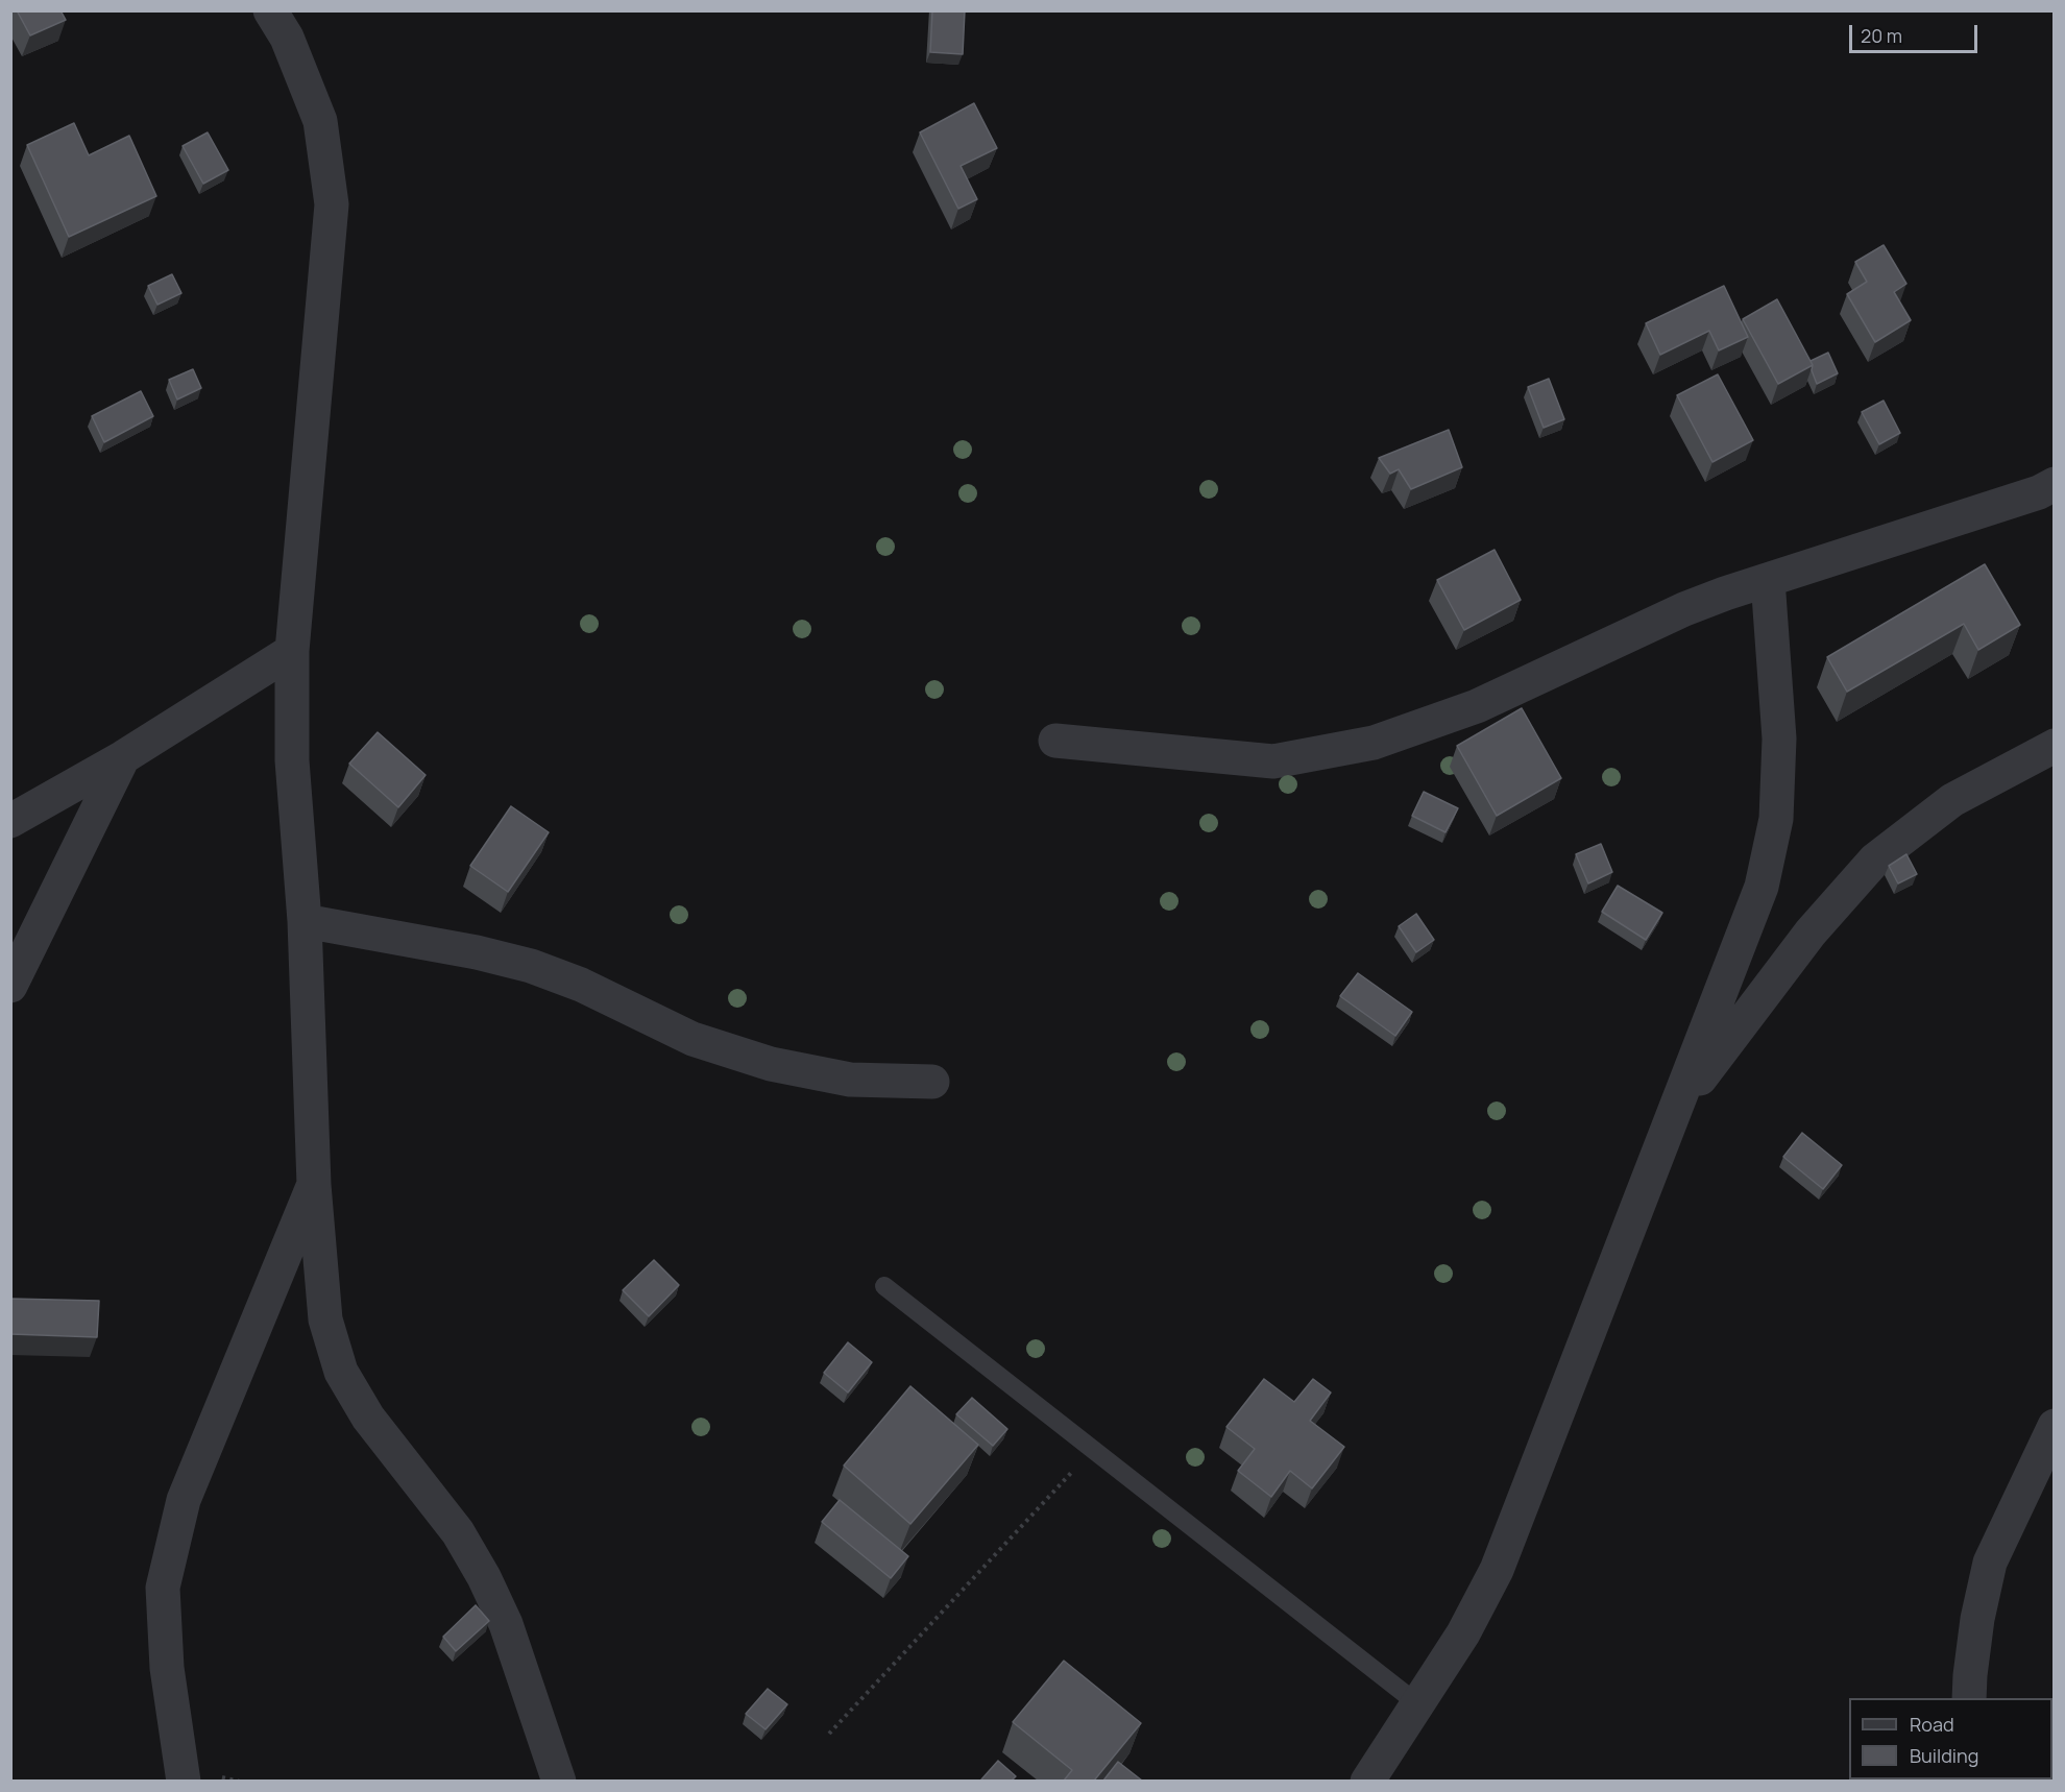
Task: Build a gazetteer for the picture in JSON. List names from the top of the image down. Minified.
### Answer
{"legend":["Road","Building"],"scale_bar":"20 m"}
